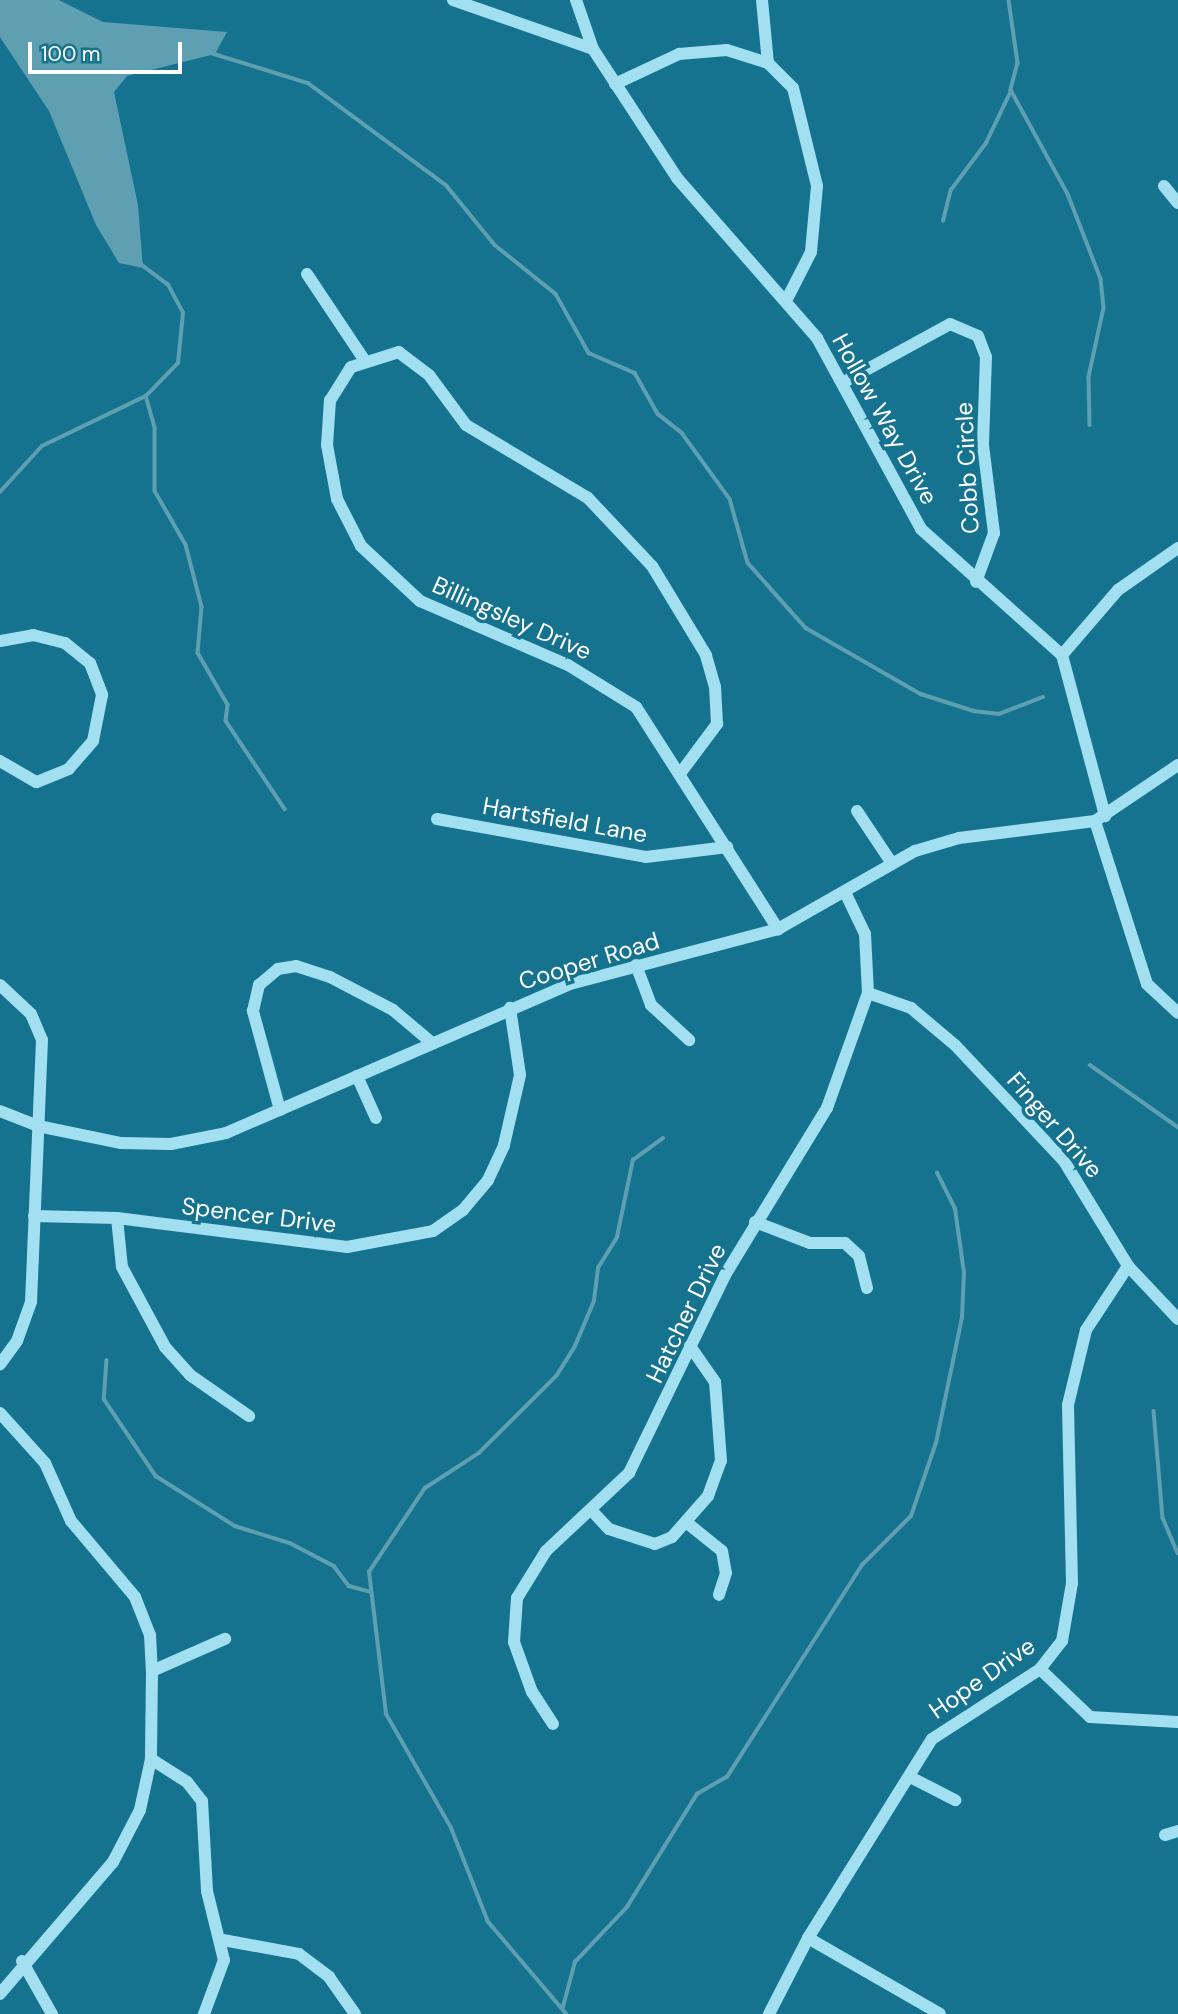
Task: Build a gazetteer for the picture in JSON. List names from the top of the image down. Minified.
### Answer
{"streets":{"street":["Hollow Way Drive","Cobb Circle","Billingsley Drive","Hartsfield Lane","Cooper Road","Finger Drive","Spencer Drive","Hatcher Drive","Hope Drive"]},"crossings":[["Hollow Way Drive","Cobb Circle"],["Billingsley Drive","Hartsfield Lane"],["Billingsley Drive","Cooper Road"],["Cooper Road","Spencer Drive"],["Cooper Road","Hatcher Drive"],["Finger Drive","Hatcher Drive"],["Finger Drive","Hope Drive"]],"scale_bar":"100 m"}
